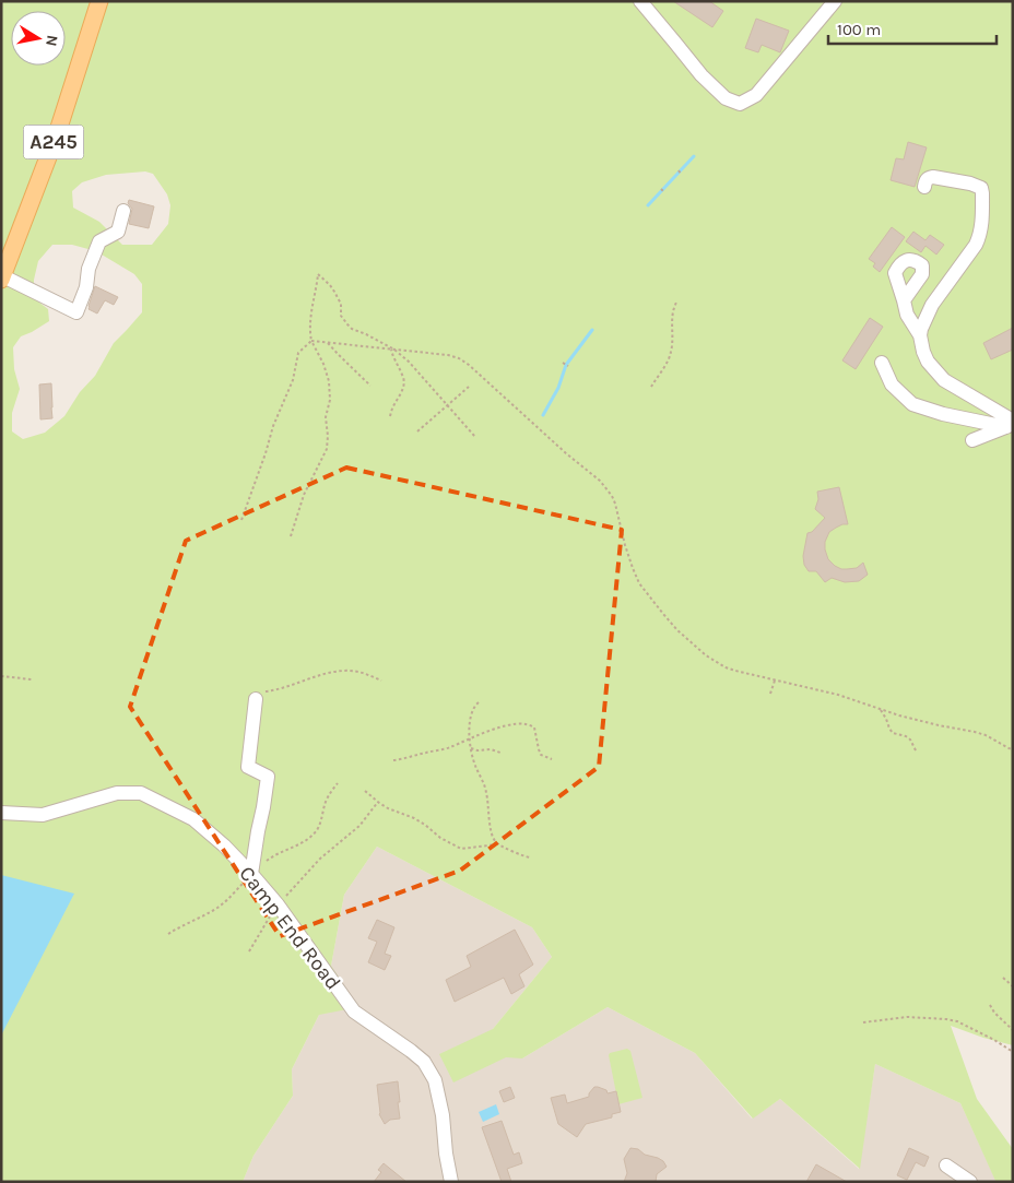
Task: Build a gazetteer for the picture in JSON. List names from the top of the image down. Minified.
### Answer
{"streets":{"main road":["A245"],"street":["Camp End Road"]},"scale_bar":"100 m","north":"right"}
